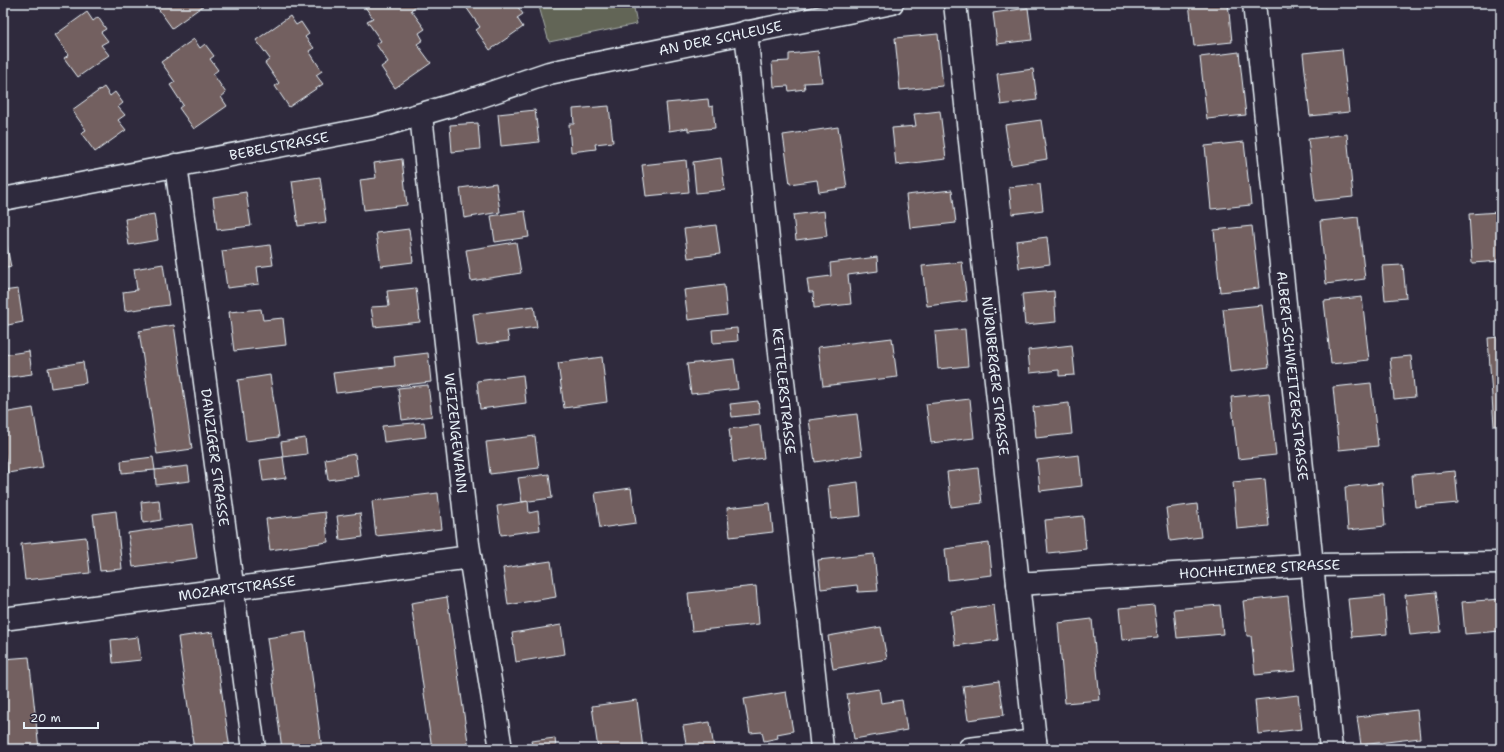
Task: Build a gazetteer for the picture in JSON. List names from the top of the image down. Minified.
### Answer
{"streets":{"street":["AN DER SCHLEUSE","BEBELSTRASSE","NÜRNBERGER STRASSE","ALBERT-SCHWEITZER-STRASSE","KETTELERSTRASSE","WEIZENGEWANN","DANZIGER STRASSE","HOCHHEIMER STRASSE","MOZARTSTRASSE"]},"crossings":[["AN DER SCHLEUSE","BEBELSTRASSE"],["AN DER SCHLEUSE","KETTELERSTRASSE"],["BEBELSTRASSE","WEIZENGEWANN"],["BEBELSTRASSE","DANZIGER STRASSE"],["NÜRNBERGER STRASSE","HOCHHEIMER STRASSE"],["ALBERT-SCHWEITZER-STRASSE","HOCHHEIMER STRASSE"],["WEIZENGEWANN","MOZARTSTRASSE"],["DANZIGER STRASSE","MOZARTSTRASSE"]],"scale_bar":"20 m"}
